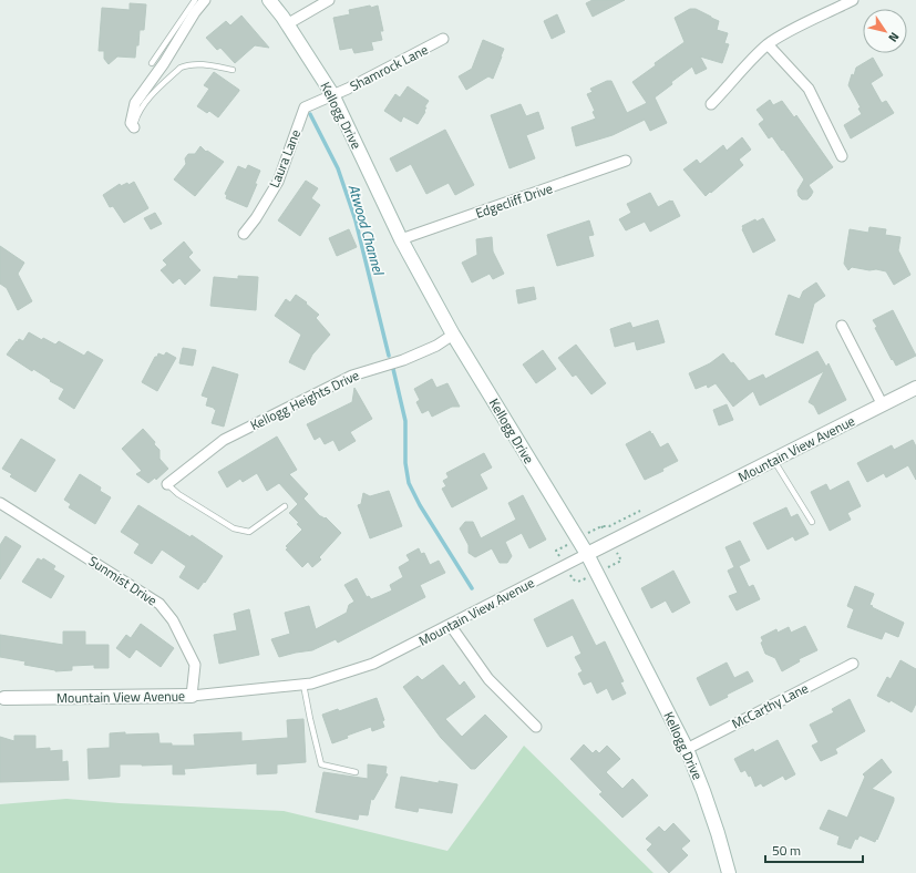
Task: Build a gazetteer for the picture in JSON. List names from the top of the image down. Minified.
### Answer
{"streets":{"main road":["Kellogg Drive","Mountain View Avenue"],"street":["Shamrock Lane","Laura Lane","Edgecliff Drive","Kellogg Heights Drive","Sunmist Drive","McCarthy Lane"]},"crossings":[["Shamrock Lane","Kellogg Drive"],["Shamrock Lane","Laura Lane"],["Kellogg Drive","Laura Lane"],["Kellogg Drive","Edgecliff Drive"],["Kellogg Drive","Kellogg Heights Drive"],["Kellogg Drive","Mountain View Avenue"],["Kellogg Drive","McCarthy Lane"],["Mountain View Avenue","Sunmist Drive"]],"water":["Atwood Channel"],"scale_bar":"50 m","north":"bottom right"}
